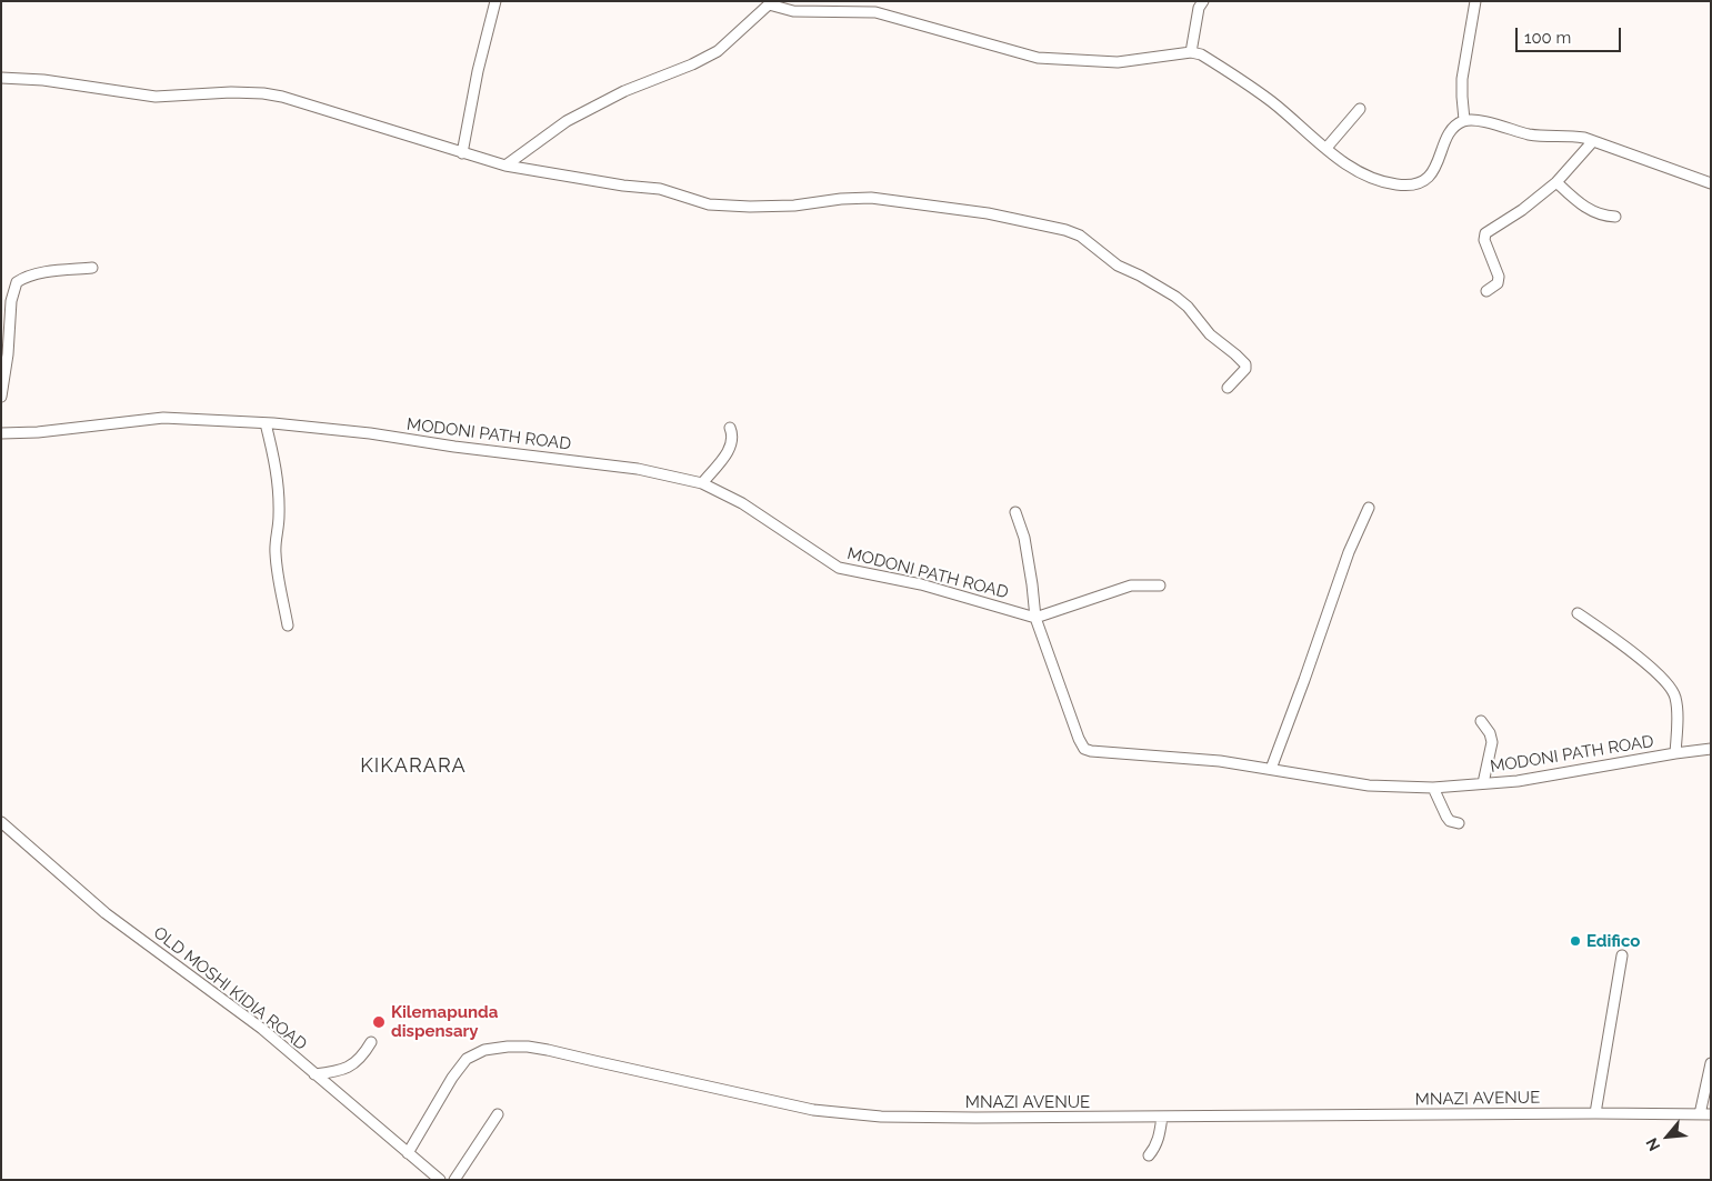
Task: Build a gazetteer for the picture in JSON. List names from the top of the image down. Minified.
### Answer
{"streets":{"street":["MODONI PATH ROAD","OLD MOSHI KIDIA ROAD","MNAZI AVENUE"]},"crossings":[["OLD MOSHI KIDIA ROAD","MNAZI AVENUE"]],"districts":["KIKARARA"],"places":["Edifico","Kilemapunda dispensary"],"scale_bar":"100 m","north":"bottom left"}
